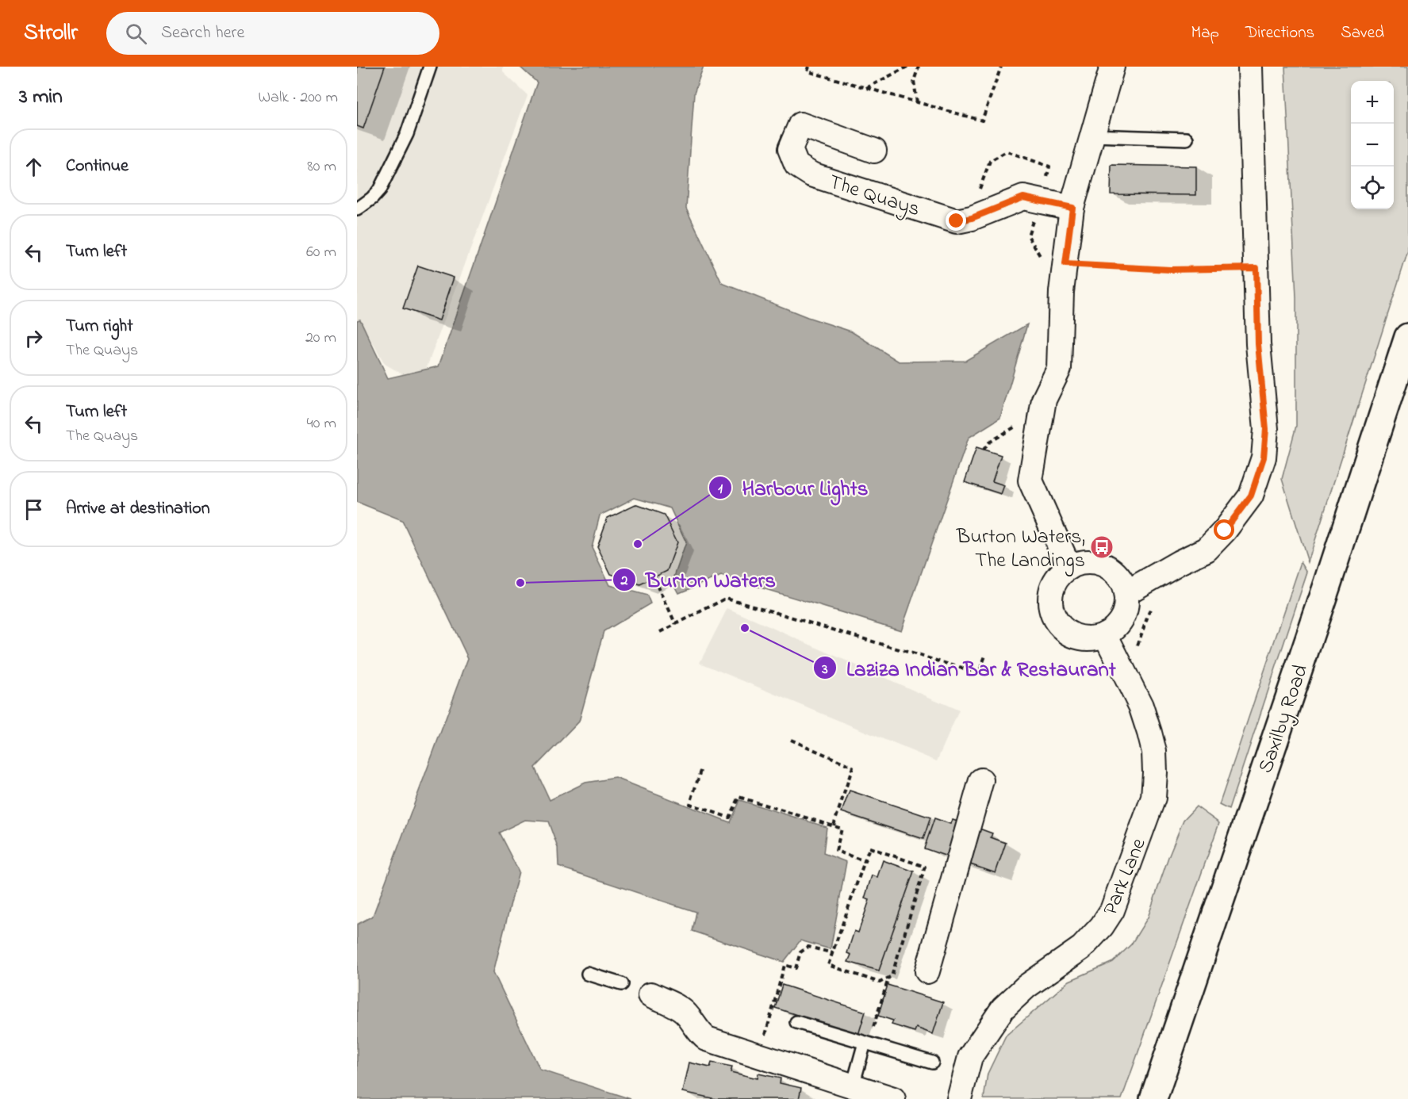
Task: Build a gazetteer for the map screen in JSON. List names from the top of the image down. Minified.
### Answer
{"streets":{"highway":["Saxilby Road"],"street":["The Quays","Park Lane"]},"places":{"other":["Harbour Lights","Burton Waters","Laziza Indian Bar & Restaurant"],"bus stop":["Burton Waters, The Landings"]},"page":{"header":"Strollr","search":"Search here","nav":["Map","Directions","Saved"],"heading":["3 min","Walk · 200 m"],"map_buttons":["+","−"],"list":[["Continue","80 m"],["Turn left","60 m"],["Turn right","The Quays","20 m"],["Turn left","The Quays","40 m"],"Arrive at destination"]}}
